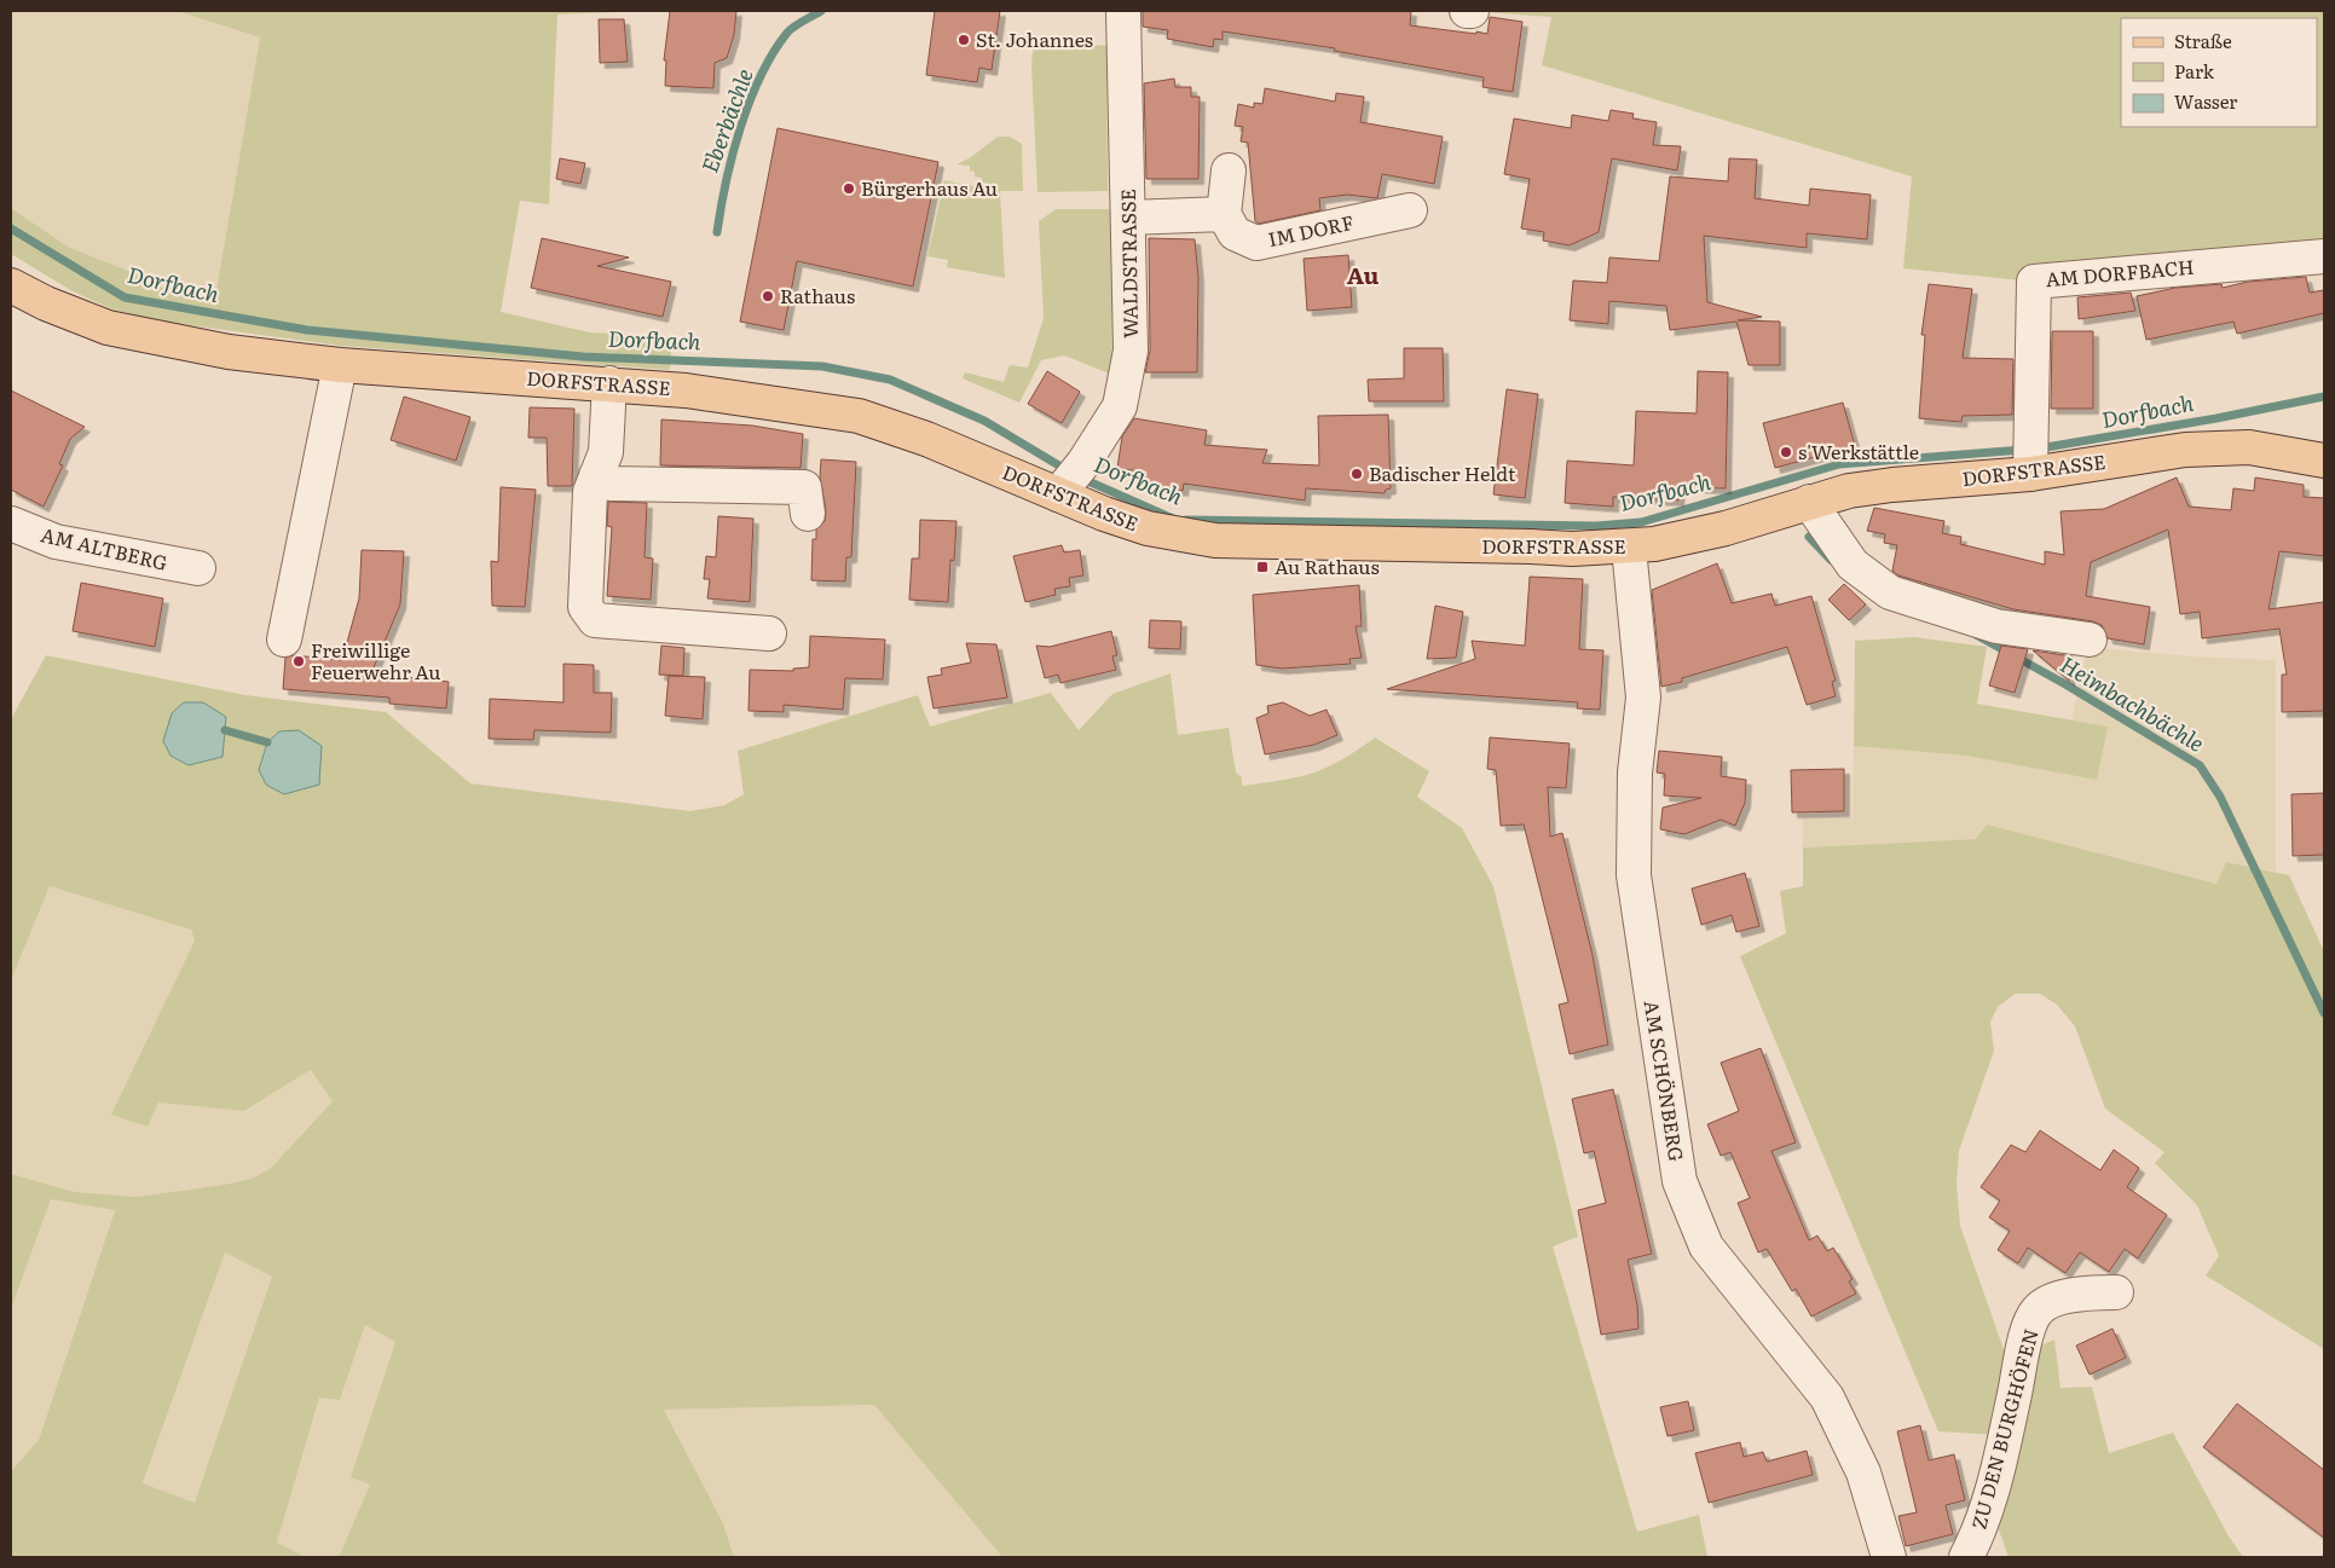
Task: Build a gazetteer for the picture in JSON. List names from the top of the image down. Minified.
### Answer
{"streets":{"main road":["DORFSTRASSE"],"street":["IM DORF","WALDSTRASSE","AM DORFBACH","AM ALTBERG","AM SCHÖNBERG","ZU DEN BURGHÖFEN"]},"crossings":[["WALDSTRASSE","DORFSTRASSE"],["AM DORFBACH","DORFSTRASSE"],["DORFSTRASSE","AM SCHÖNBERG"]],"districts":["Au"],"water":["Eberbächle","Dorfbach","Heimbachbächle"],"places":{"other":["St. Johannes","Bürgerhaus Au","Rathaus","s'Werkstättle","Badischer Heldt","Freiwillige Feuerwehr Au"],"transit":["Au Rathaus"]},"legend":["Straße","Park","Wasser"]}
